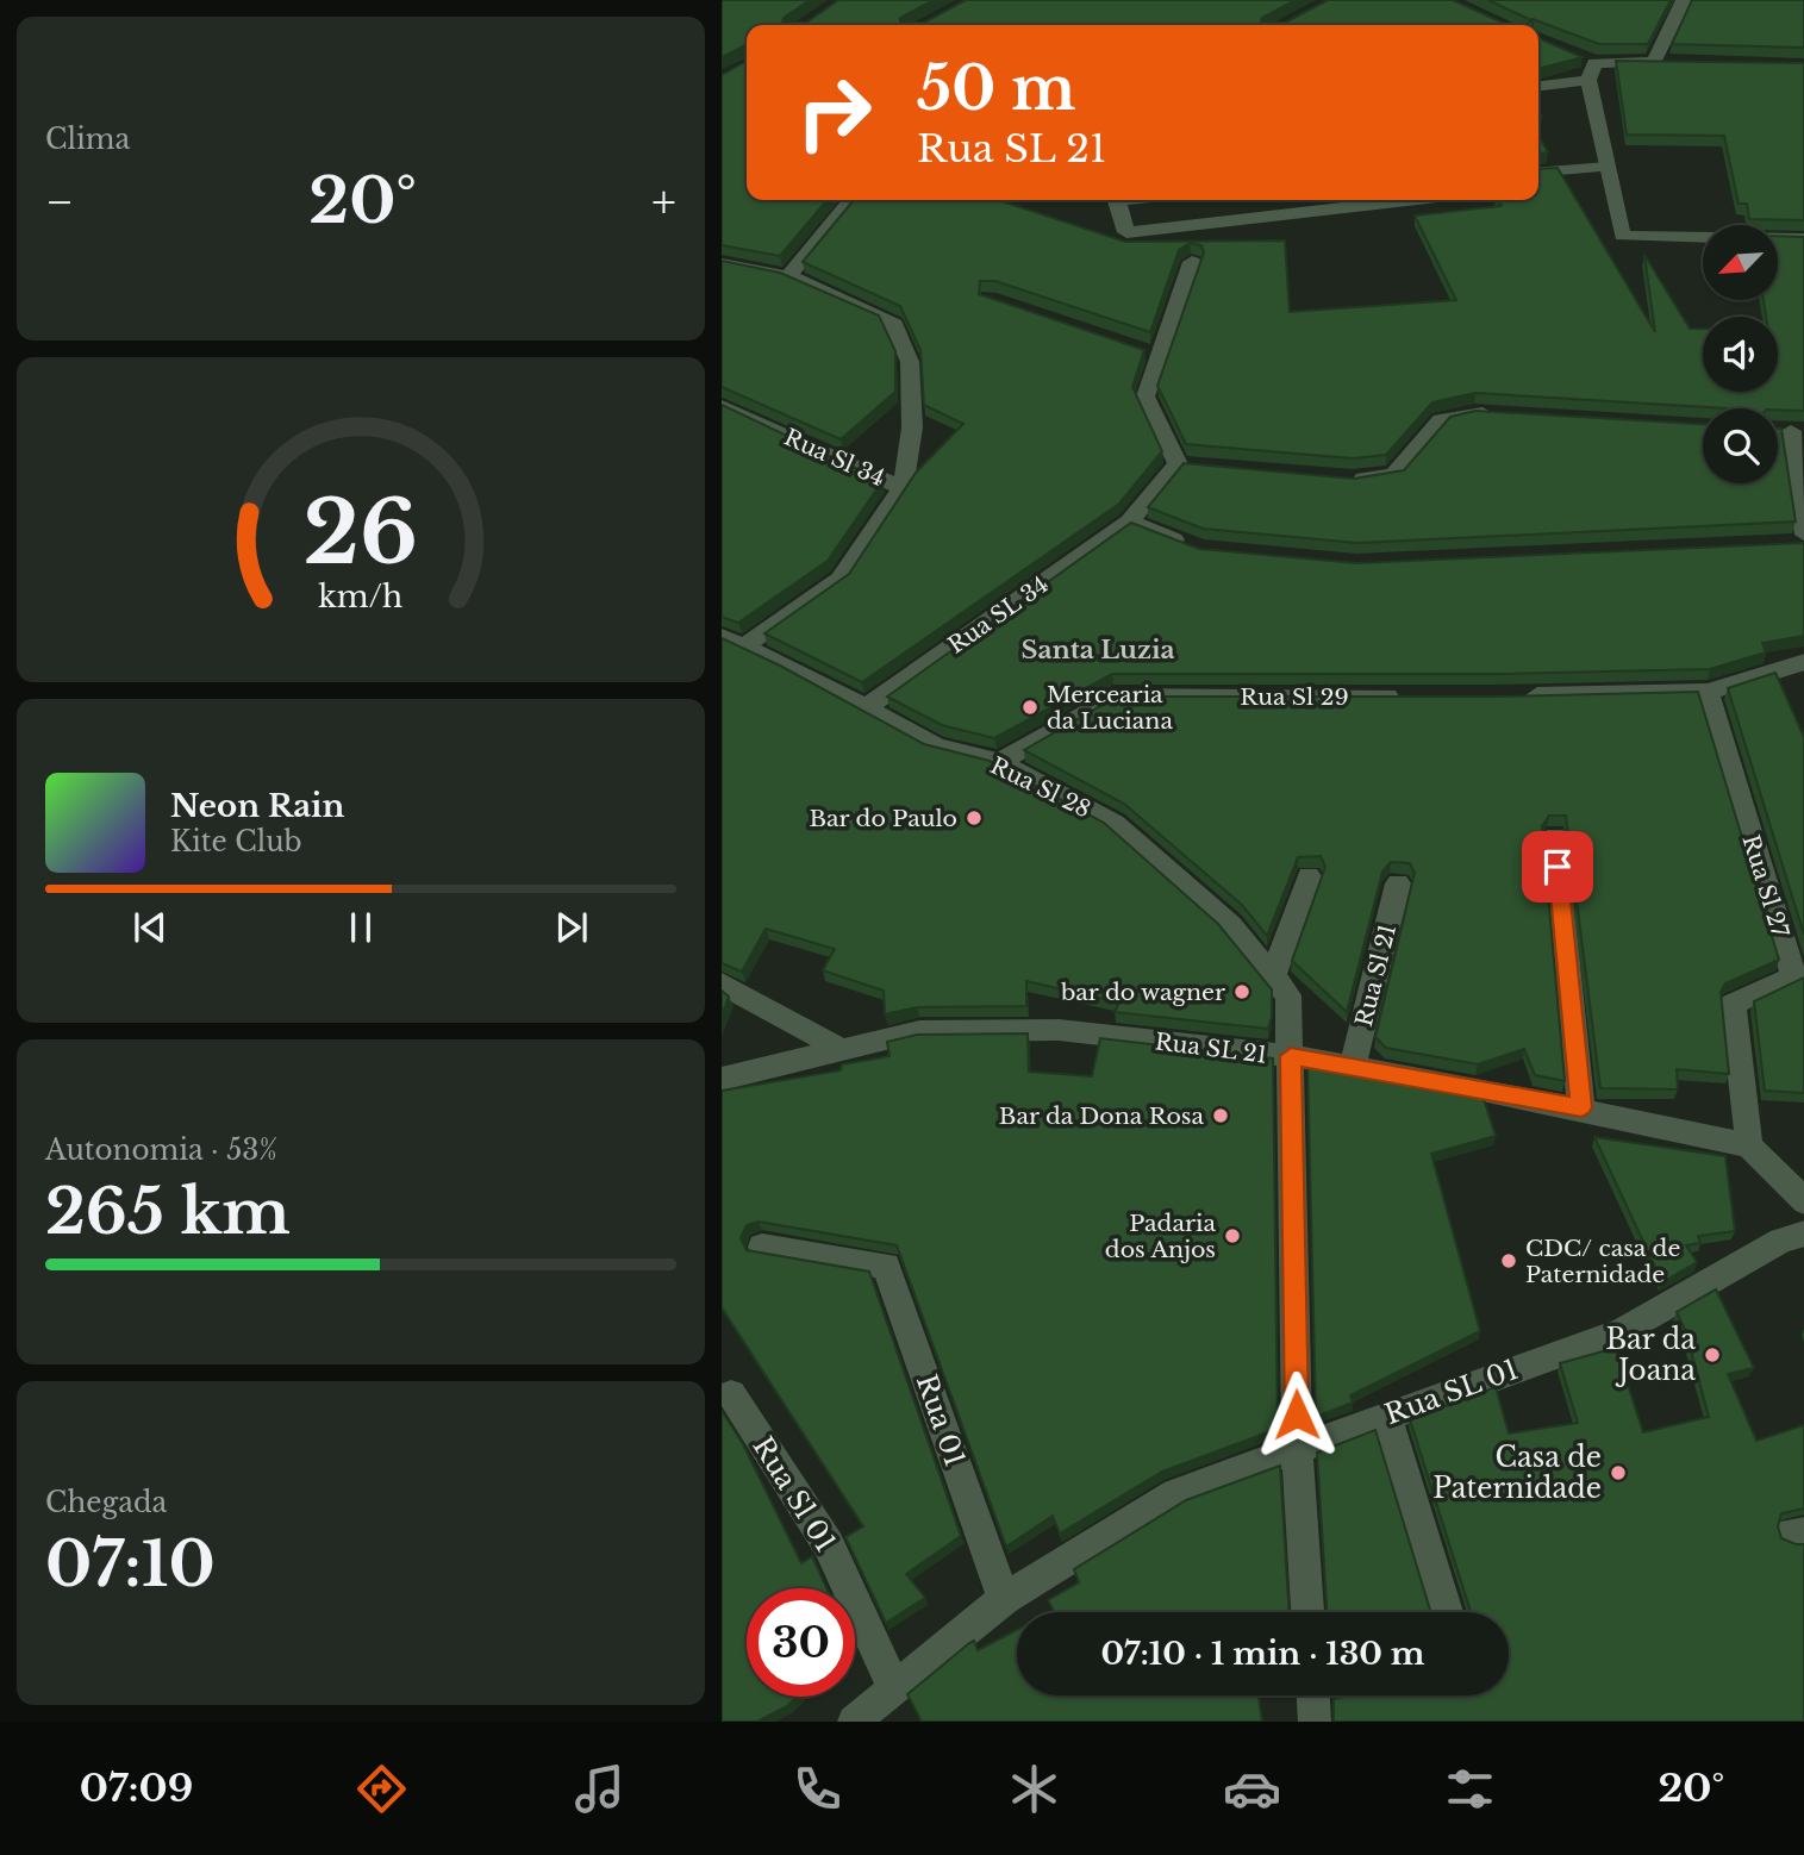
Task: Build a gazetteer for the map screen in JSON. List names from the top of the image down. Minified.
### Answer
{"streets":{"street":["Rua Sl 34","Rua SL 34","Rua Sl 29","Rua Sl 28","Rua Sl 27","Rua Sl 21","Rua SL 21","Rua SL 01","Rua 01","Rua Sl 01"]},"crossings":[["Rua Sl 34","Rua Sl 28"],["Rua SL 34","Rua Sl 28"],["Rua Sl 29","Rua Sl 28"],["Rua Sl 28","Rua SL 21"],["Rua Sl 28","Rua SL 01"],["Rua Sl 27","Rua SL 21"],["Rua Sl 21","Rua SL 21"],["Rua SL 01","Rua 01"],["Rua SL 01","Rua Sl 01"]],"districts":["Santa Luzia"],"places":["Mercearia da Luciana","Bar do Paulo","bar do wagner","Bar da Dona Rosa","Padaria dos Anjos","CDC/ casa de Paternidade","Bar da Joana","Casa de Paternidade"],"north":"bottom left","page":{"tile":["Clima",["Autonomia · 53%","265 km"],["Chegada","07:10"]],"turn":["50 m","Rua SL 21"],"heat":["−","20°","+"],"song":["Neon Rain","Kite Club"],"limit":"30","trip":"07:10 · 1 min · 130 m","tabs":["07:09","20°"],"gauge":["26","km/h"]}}
